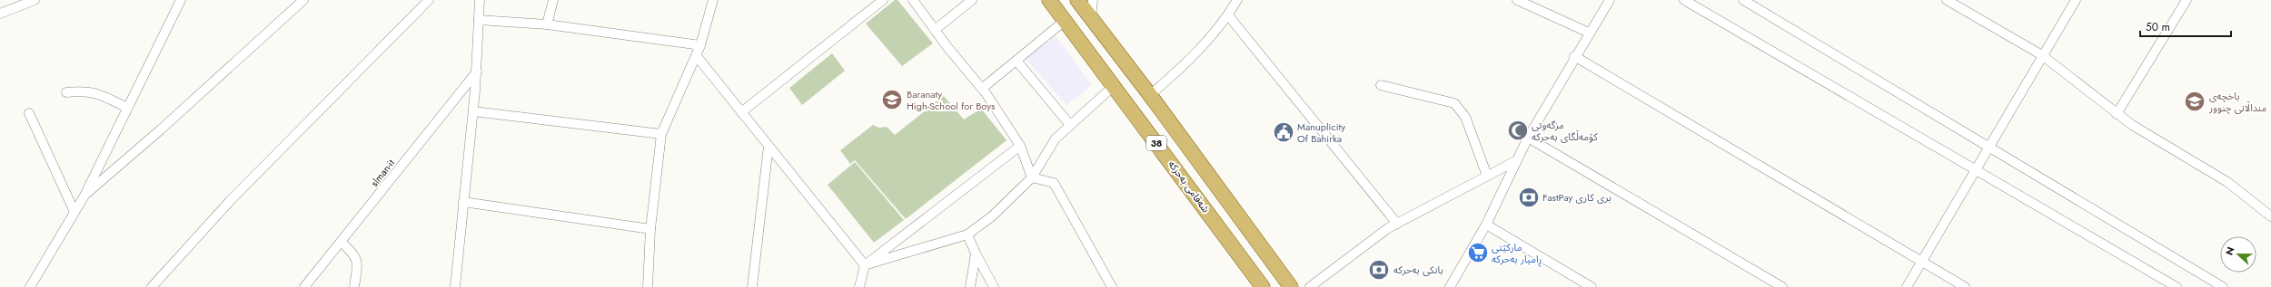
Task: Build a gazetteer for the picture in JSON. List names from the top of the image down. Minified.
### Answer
{"streets":{"main road":["38","شەقامی بەحرکە"],"street":["slman-it"]},"places":{"school or university":["Baranaty High-School for Boys","باخچەی منداڵانی چنوور"],"mosque":["مزگەوتی کۆمەڵگای بەحرکە"],"public building":["Manuplicity Of Bahirka"],"bank":["FastPay بری كاری","بانکی بەحرکە"],"supermarket":["مارکێتی ڕامیار بەحرکە"]},"scale_bar":"50 m","north":"left"}
